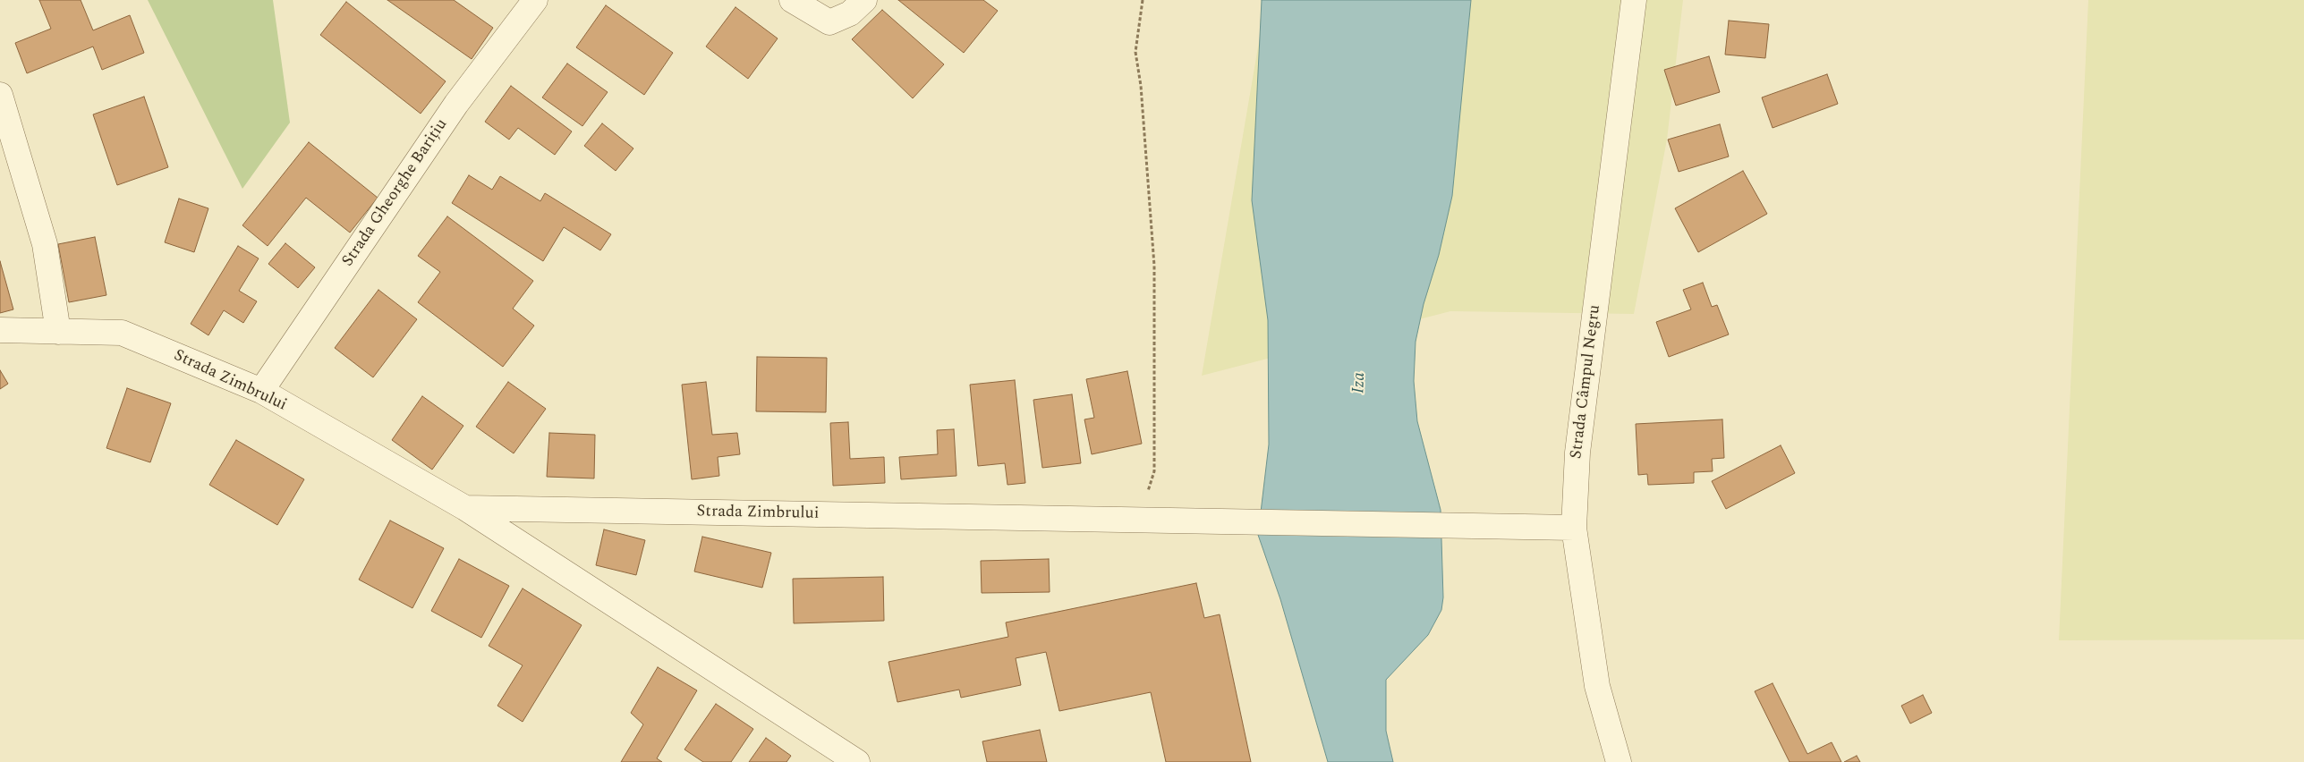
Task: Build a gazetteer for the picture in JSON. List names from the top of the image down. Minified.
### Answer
{"streets":{"street":["Strada Gheorghe Barițiu","Strada Zimbrului","Strada Câmpul Negru"]},"crossings":[["Strada Gheorghe Barițiu","Strada Zimbrului"],["Strada Zimbrului","Strada Câmpul Negru"]],"water":["Iza"]}
